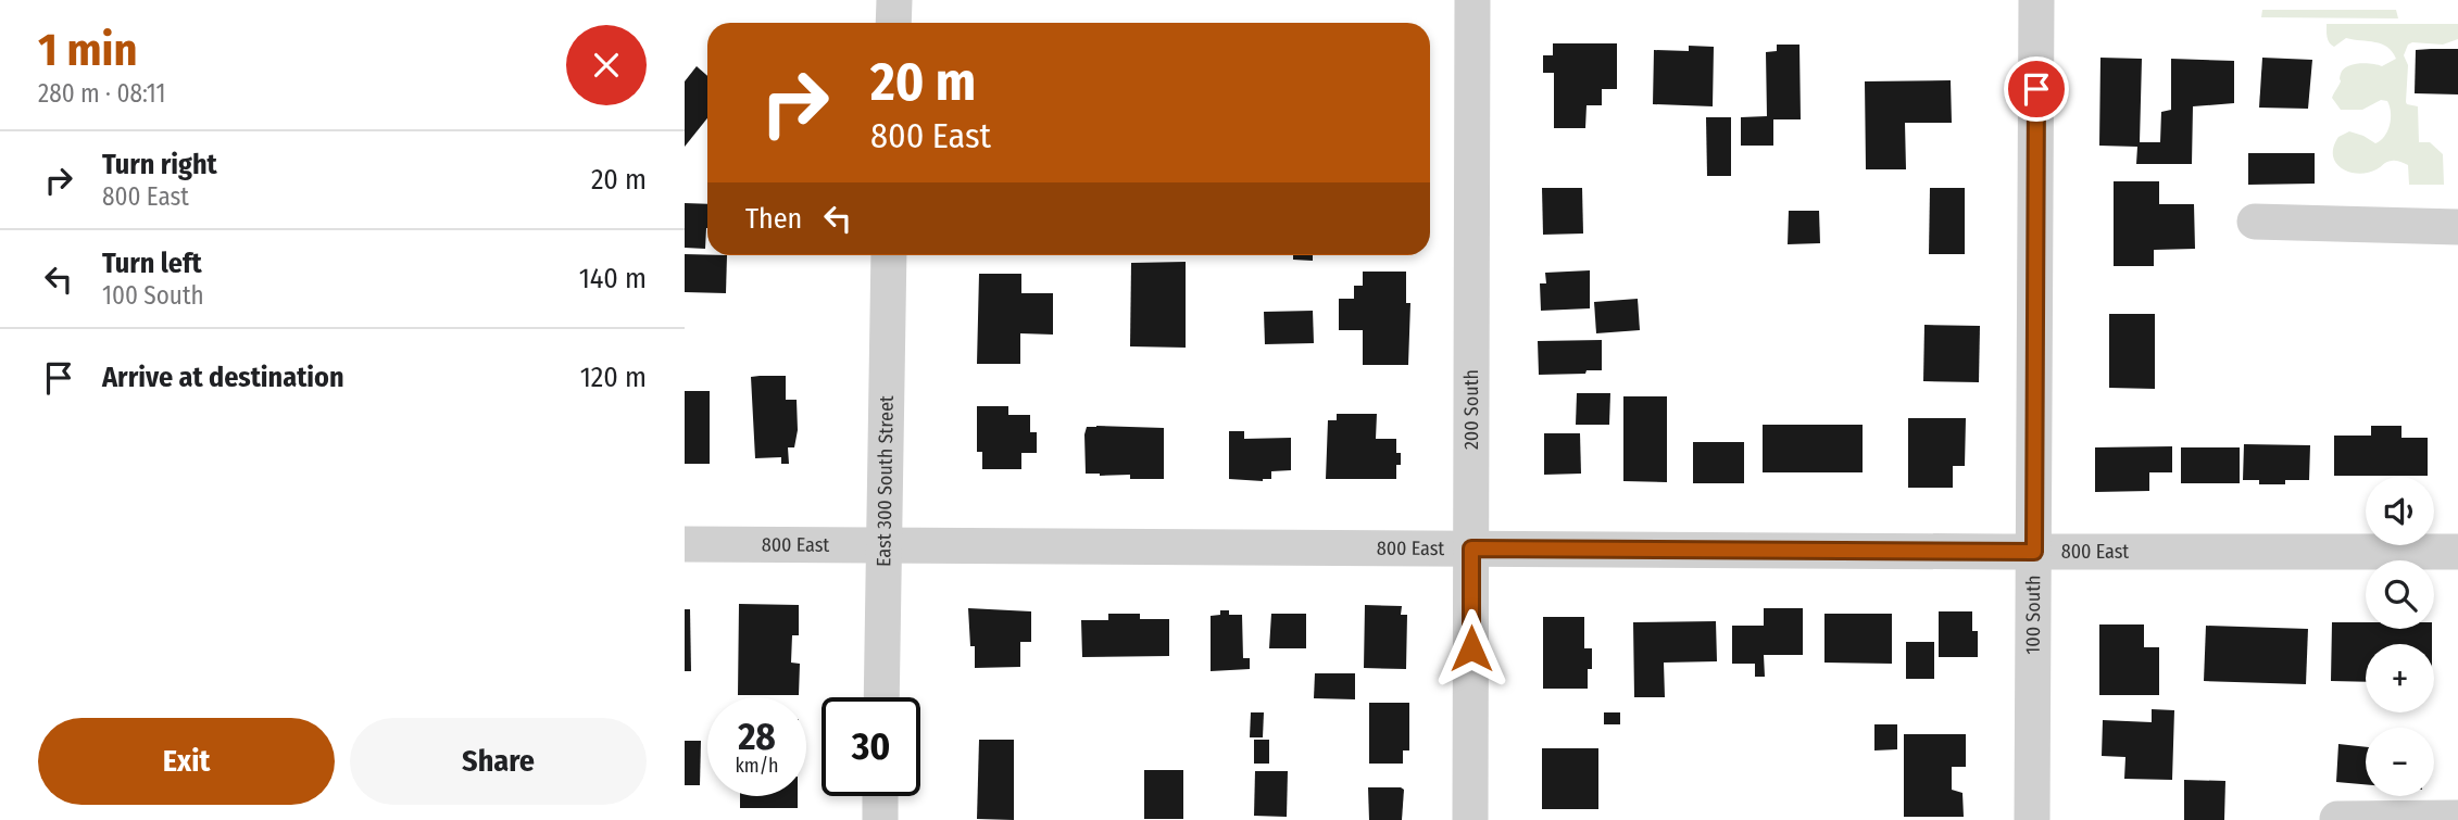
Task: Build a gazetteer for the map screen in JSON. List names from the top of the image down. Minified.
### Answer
{"streets":{"street":["200 South","East 300 South Street","800 East","100 South"]},"crossings":[["200 South","800 East"],["East 300 South Street","800 East"],["800 East","100 South"]],"page":{"heading":["1 min","280 m · 08:11"],"turn":["20 m","800 East"],"list":[{"name":"Turn right","note":"800 East","value":"20 m"},{"name":"Turn left","note":"100 South","value":"140 m"},{"name":"Arrive at destination","value":"120 m"}],"then":"Then","map_buttons":["+","−"],"speed":"28 km/h","limit":"30","buttons":["Exit","Share"]}}
